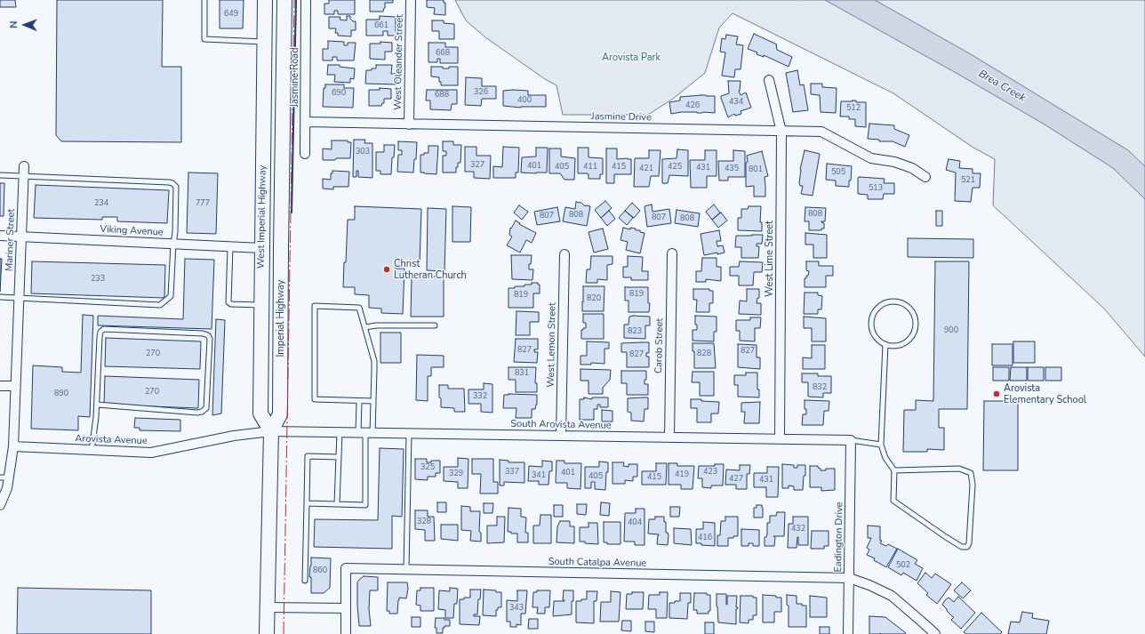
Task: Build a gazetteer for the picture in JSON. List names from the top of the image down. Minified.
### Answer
{"streets":{"main road":["West Imperial Highway","Imperial Highway"],"street":["West Oleander Street","Jasmine Road","Jasmine Drive","Viking Avenue","Mariner Street","West Lime Street","West Lemon Street","Carob Street","South Arovista Avenue","Arovista Avenue","Eadington Drive","South Catalpa Avenue"]},"crossings":[["West Oleander Street","Jasmine Drive"],["Jasmine Road","Jasmine Drive"],["Jasmine Drive","West Lime Street"],["West Imperial Highway","Viking Avenue"],["West Imperial Highway","Imperial Highway"],["West Imperial Highway","South Arovista Avenue"],["West Imperial Highway","Arovista Avenue"],["Viking Avenue","Mariner Street"],["Mariner Street","Arovista Avenue"],["West Lime Street","South Arovista Avenue"],["Imperial Highway","South Arovista Avenue"],["Imperial Highway","Arovista Avenue"],["West Lemon Street","South Arovista Avenue"],["Carob Street","South Arovista Avenue"],["South Arovista Avenue","Arovista Avenue"],["South Arovista Avenue","Eadington Drive"],["Eadington Drive","South Catalpa Avenue"]],"water":["Brea Creek"],"parks":["Arovista Park"],"places":["Christ Lutheran Church","Arovista Elementary School"],"house_numbers":["649","661","668","326","690","688","400","434","426","512","303","327","401","405","411","415","425","431","421","435","801","505","521","513","234","777","808","808","807","807","808","233","819","819","820","900","823","827","827","270","828","827","831","832","270","890","332","325","337","423","401","329","419","341","405","415","427","431","328","404","432","416","502","860","343"],"north":"left"}
